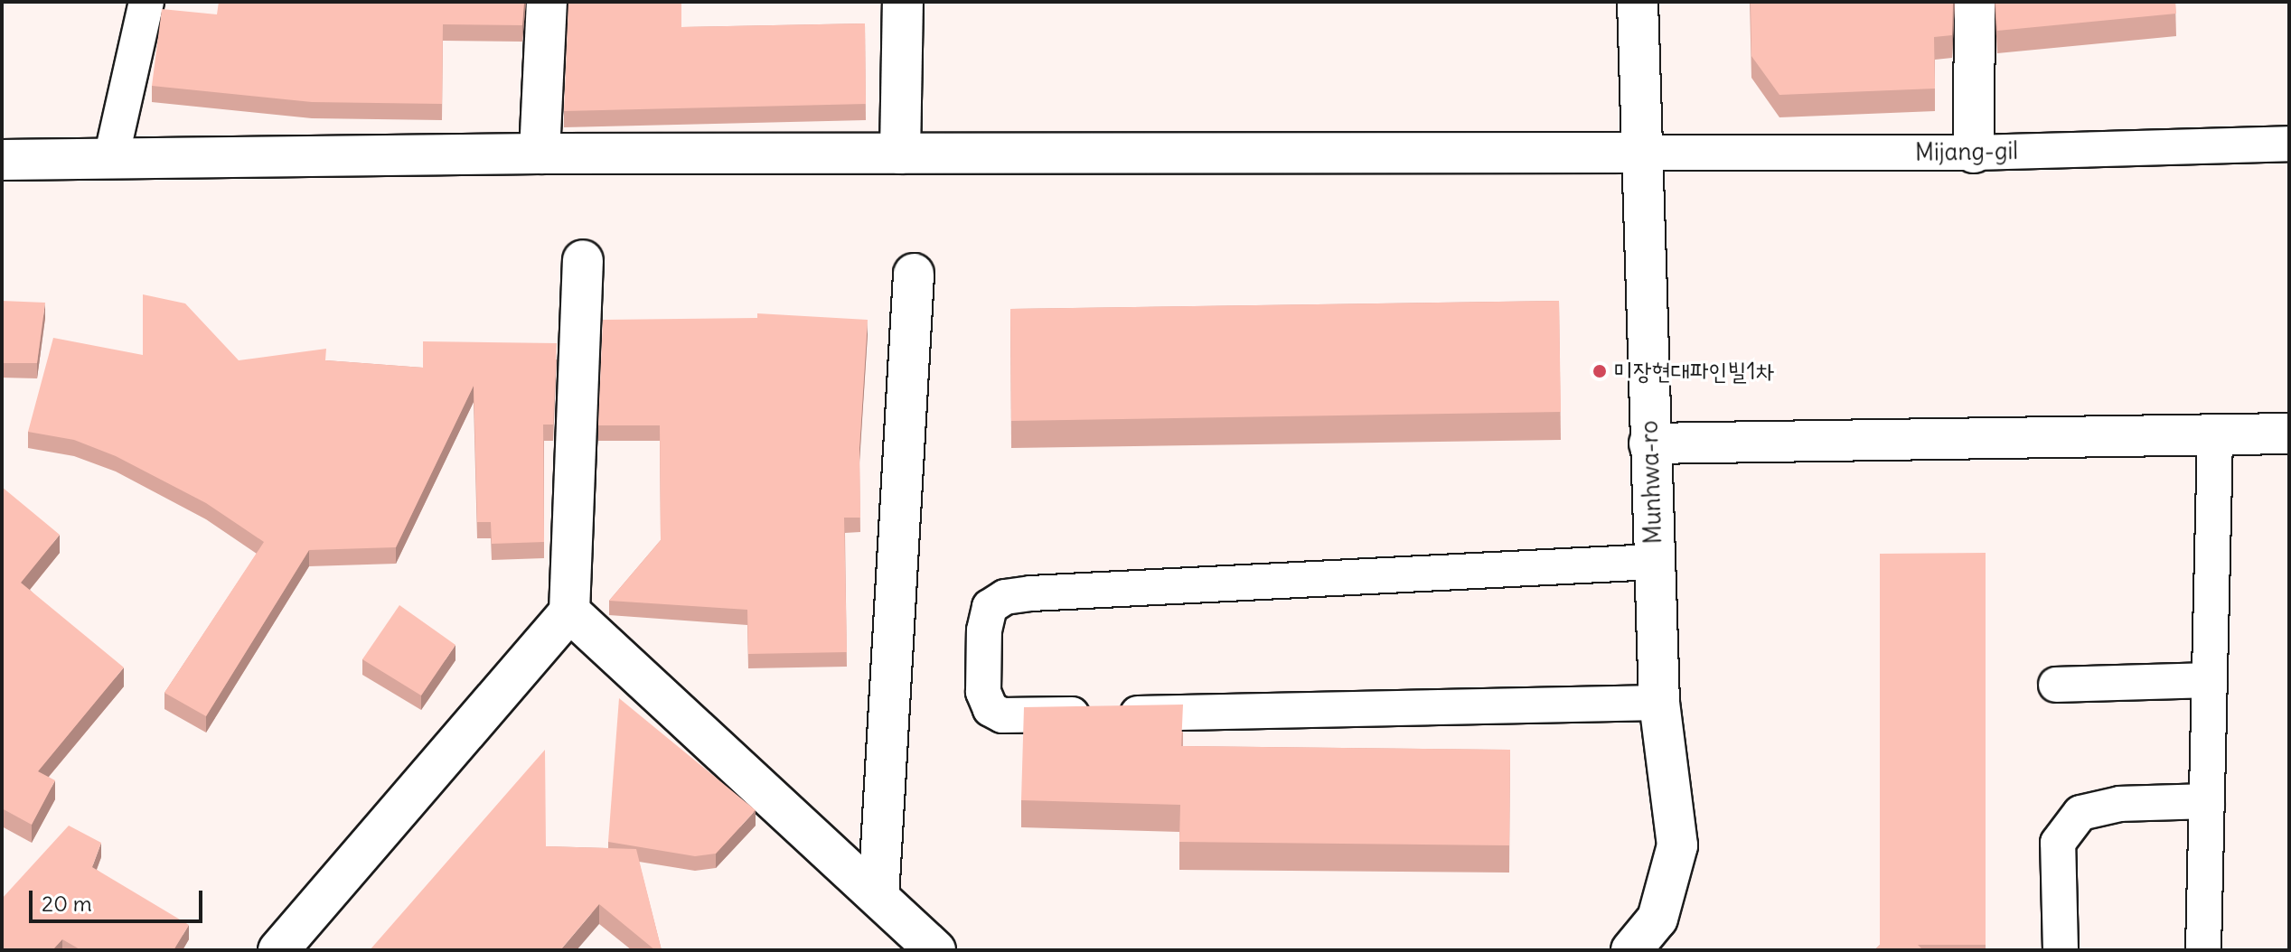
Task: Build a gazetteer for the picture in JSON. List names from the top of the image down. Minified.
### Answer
{"streets":{"street":["Munhwa-ro"],"lane":["Mijang-gil"]},"crossings":[["Mijang-gil","Munhwa-ro"]],"places":["미장현대파인빌1차"],"scale_bar":"20 m"}
